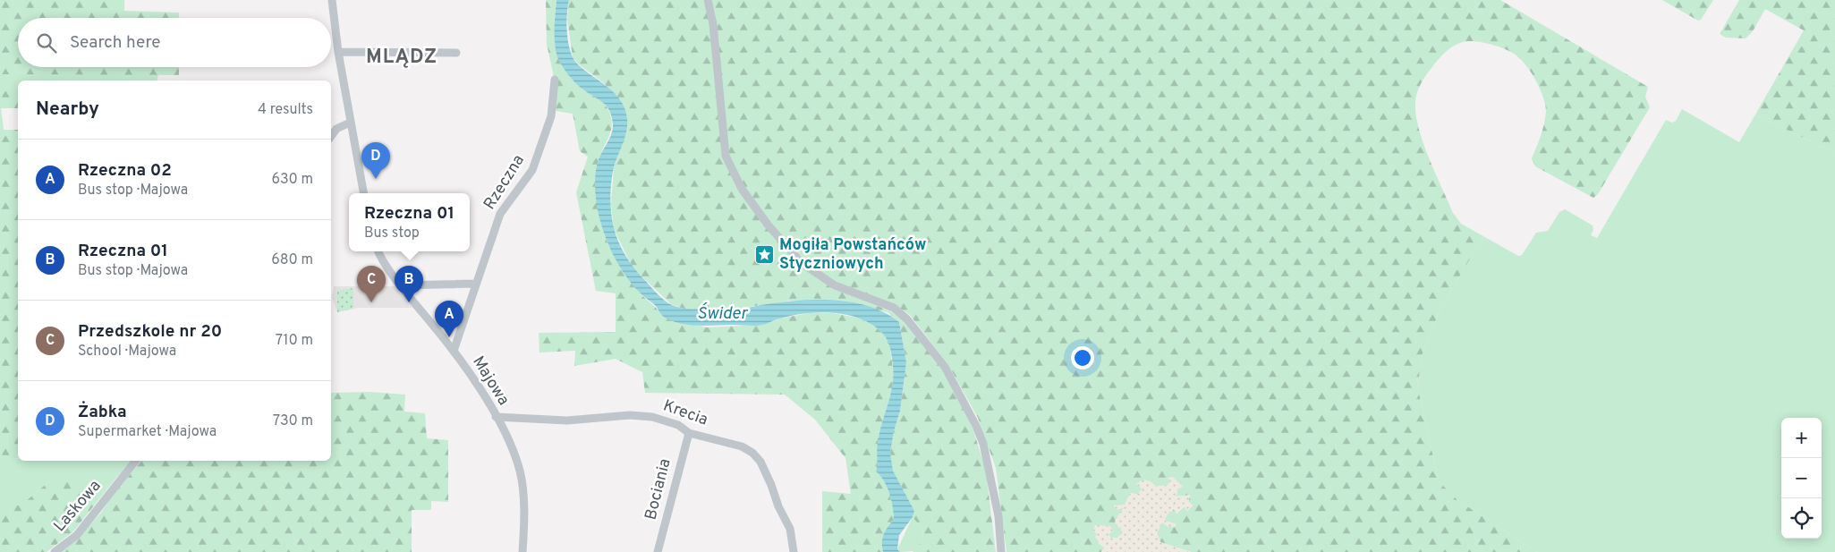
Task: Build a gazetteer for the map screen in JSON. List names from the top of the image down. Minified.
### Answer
{"streets":{"street":["Rzeczna","Majowa","Krecia","Bociania","Laskowa"]},"crossings":[["Rzeczna","Majowa"],["Majowa","Krecia"],["Krecia","Bociania"]],"districts":["MLĄDZ"],"water":["Świder"],"places":{"place":["Mogiła Powstańców Styczniowych"]},"page":{"search":"Search here","heading":["Nearby","4 results"],"list":[{"mark":"A","name":"Rzeczna 02","note":"Bus stop · Majowa","value":"630 m"},{"mark":"B","name":"Rzeczna 01","note":"Bus stop · Majowa","value":"680 m"},{"mark":"C","name":"Przedszkole nr 20","note":"School · Majowa","value":"710 m"},{"mark":"D","name":"Żabka","note":"Supermarket · Majowa","value":"730 m"}],"pins":["D","B","C","A"],"popup":["Rzeczna 01","Bus stop"],"map_buttons":["+","−"]}}
